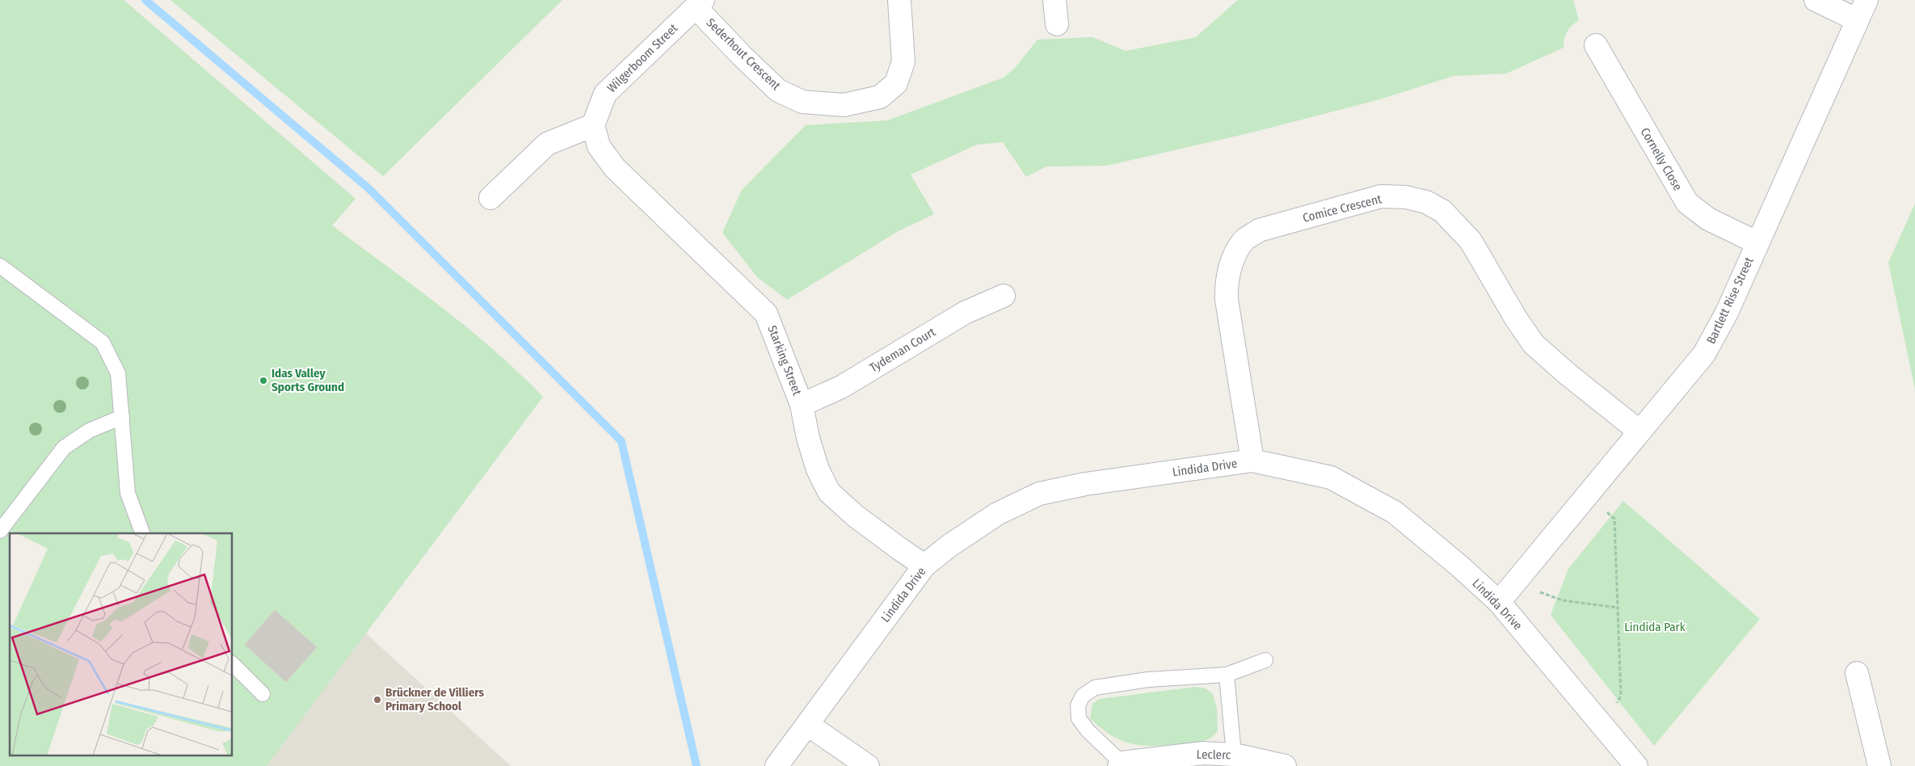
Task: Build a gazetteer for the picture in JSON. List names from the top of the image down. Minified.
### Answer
{"streets":{"street":["Sederhout Crescent","Wilgerboom Street","Cornelly Close","Comice Crescent","Bartlett Rise Street","Tydeman Court","Starking Street","Lindida Drive","Leclerc"]},"crossings":[["Sederhout Crescent","Wilgerboom Street"],["Wilgerboom Street","Starking Street"],["Cornelly Close","Bartlett Rise Street"],["Comice Crescent","Bartlett Rise Street"],["Comice Crescent","Lindida Drive"],["Bartlett Rise Street","Lindida Drive"],["Tydeman Court","Starking Street"],["Starking Street","Lindida Drive"]],"parks":["Lindida Park"],"places":["Idas Valley Sports Ground","Brückner de Villiers Primary School"]}
